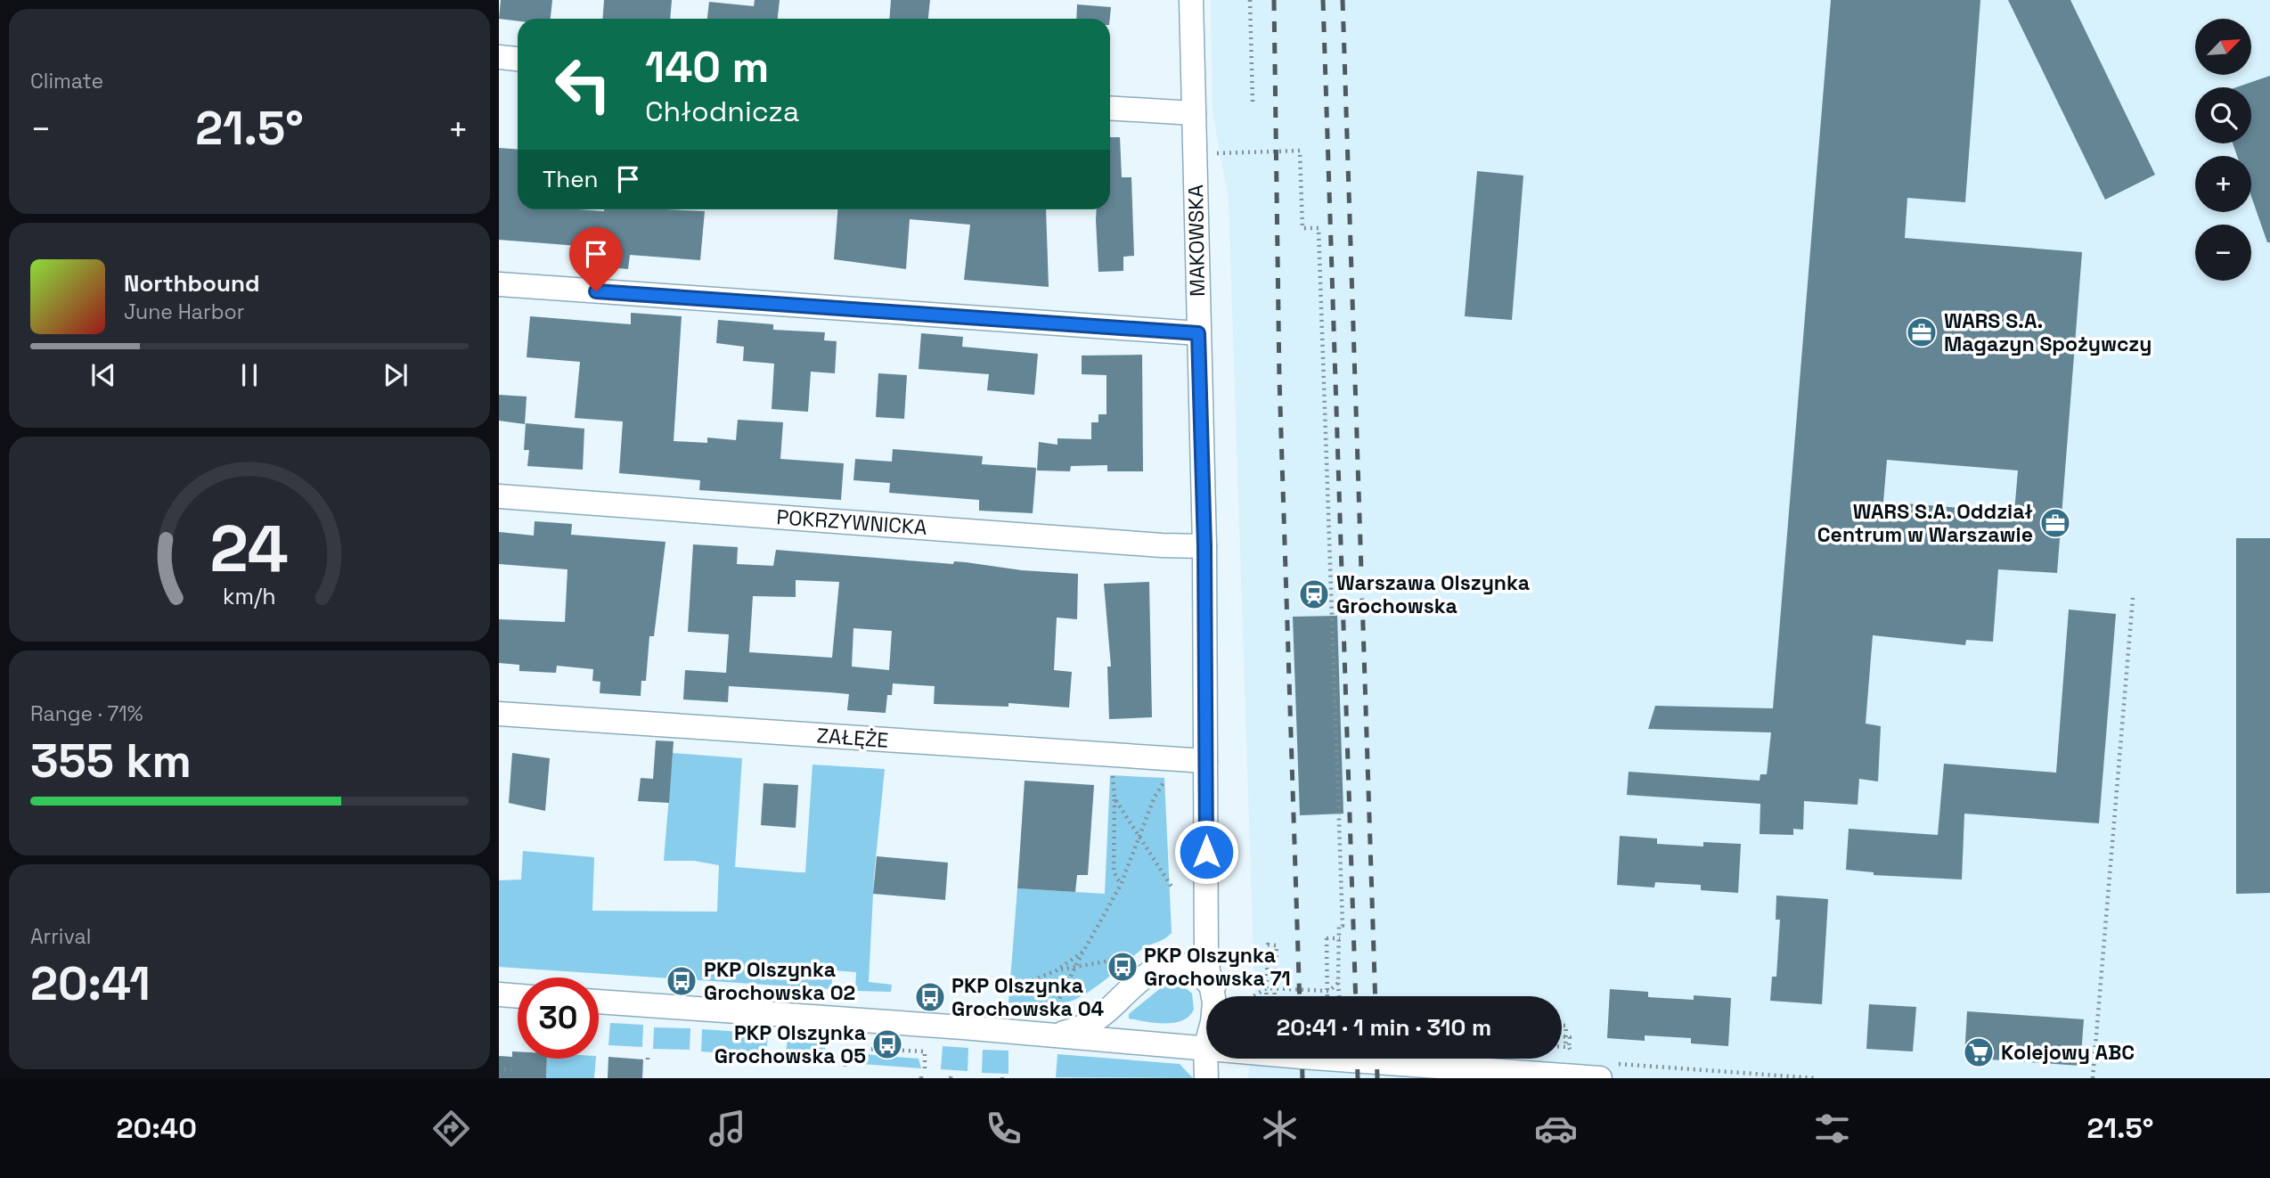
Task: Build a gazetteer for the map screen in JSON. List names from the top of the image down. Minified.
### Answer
{"streets":{"street":["MAKOWSKA","POKRZYWNICKA","ZAŁĘŻE"]},"crossings":[["MAKOWSKA","POKRZYWNICKA"],["MAKOWSKA","ZAŁĘŻE"]],"places":{"office":["WARS S.A. Magazyn Spożywczy","WARS S.A. Oddział Centrum w Warszawie"],"station":["Warszawa Olszynka Grochowska"],"bus stop":["PKP Olszynka Grochowska 71","PKP Olszynka Grochowska 02","PKP Olszynka Grochowska 04","PKP Olszynka Grochowska 05"],"supermarket":["Kolejowy ABC"]},"north":"top right","page":{"tile":["Climate",["Range · 71%","355 km"],["Arrival","20:41"]],"map_buttons":["+","−"],"turn":["140 m","Chłodnicza"],"heat":["−","21.5°","+"],"then":"Then","song":["Northbound","June Harbor"],"limit":"30","trip":"20:41 · 1 min · 310 m","tabs":["20:40","21.5°"],"gauge":["24","km/h"]}}
